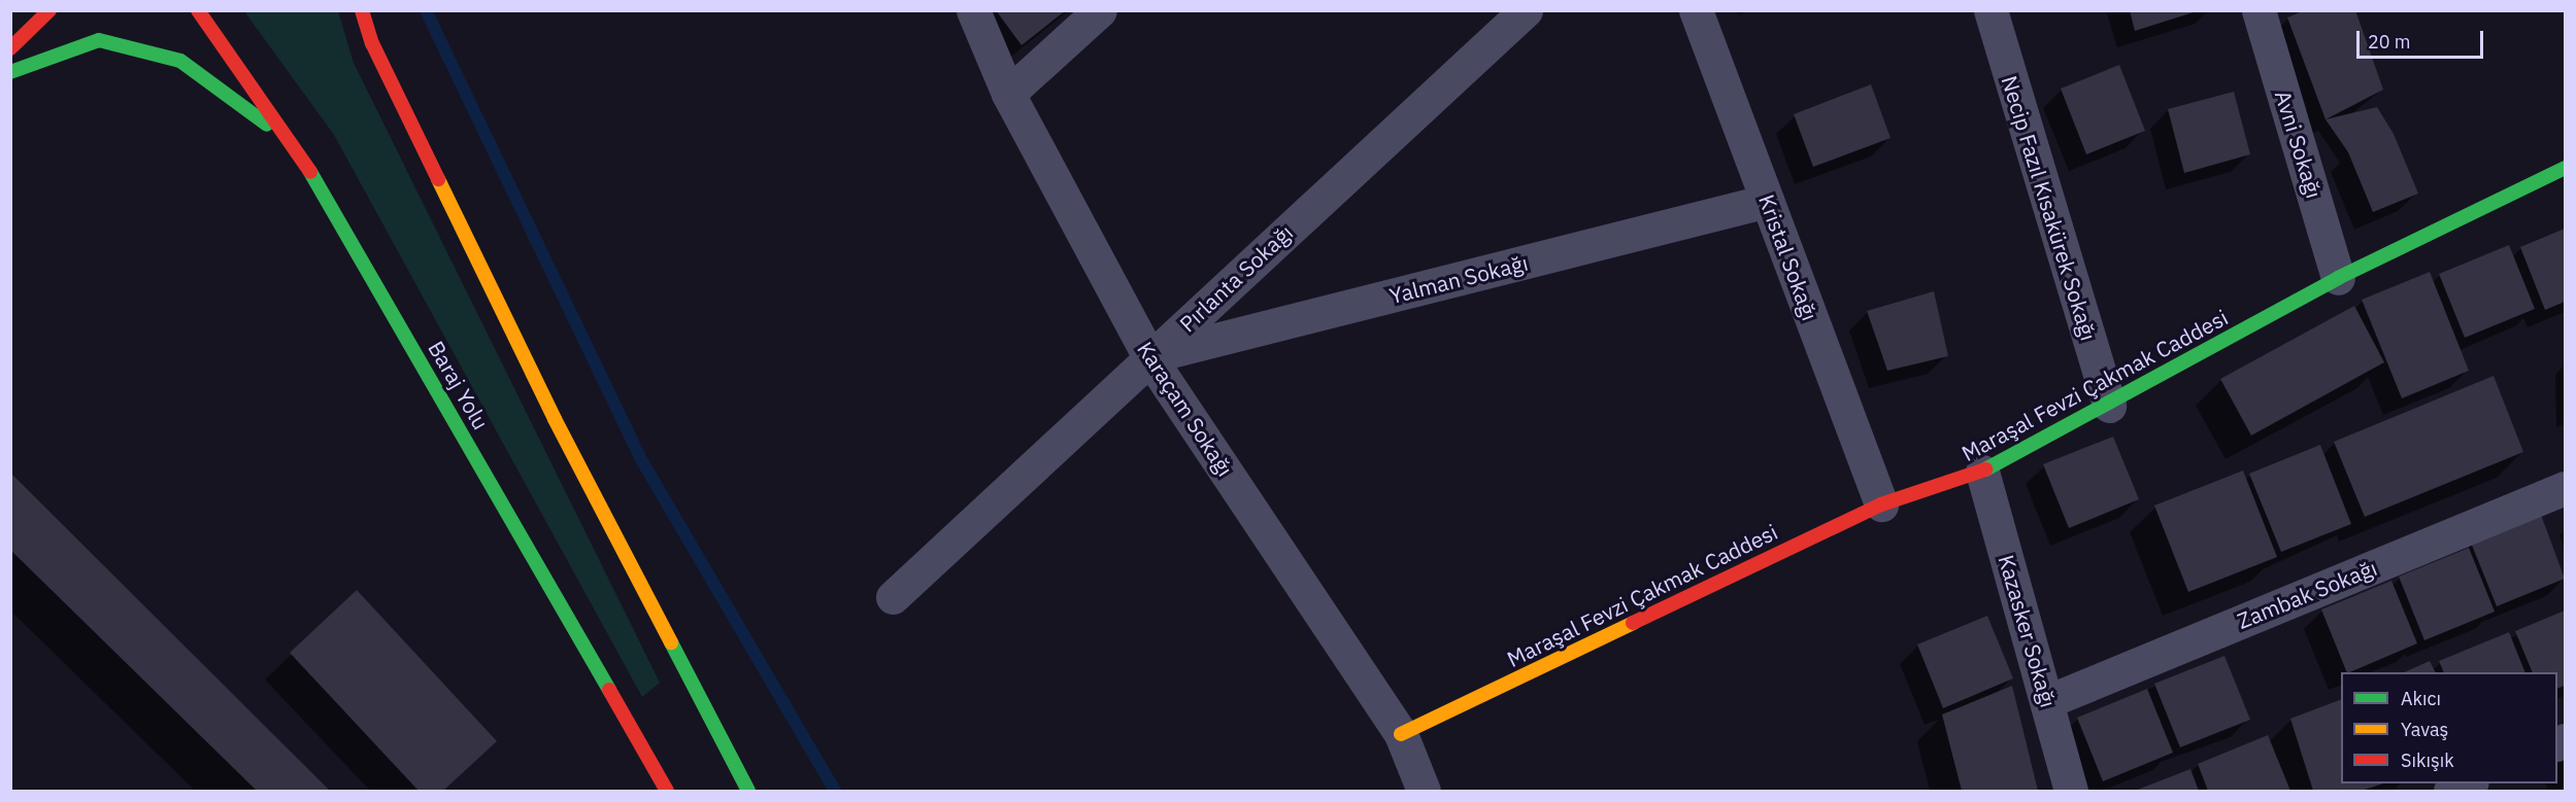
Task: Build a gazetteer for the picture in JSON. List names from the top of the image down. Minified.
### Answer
{"streets":{"main road":["Baraj Yolu","Maraşal Fevzi Çakmak Caddesi"],"street":["Avni Sokağı","Necip Fazıl Kısakürek Sokağı","Kristal Sokağı","Pırlanta Sokağı","Yalman Sokağı","Karaçam Sokağı","Zambak Sokağı","Kazasker Sokağı"]},"crossings":[["Avni Sokağı","Maraşal Fevzi Çakmak Caddesi"],["Necip Fazıl Kısakürek Sokağı","Maraşal Fevzi Çakmak Caddesi"],["Kristal Sokağı","Yalman Sokağı"],["Kristal Sokağı","Maraşal Fevzi Çakmak Caddesi"],["Pırlanta Sokağı","Yalman Sokağı"],["Pırlanta Sokağı","Karaçam Sokağı"],["Yalman Sokağı","Karaçam Sokağı"],["Maraşal Fevzi Çakmak Caddesi","Karaçam Sokağı"],["Maraşal Fevzi Çakmak Caddesi","Kazasker Sokağı"],["Zambak Sokağı","Kazasker Sokağı"]],"legend":["Akıcı","Yavaş","Sıkışık"],"scale_bar":"20 m"}
